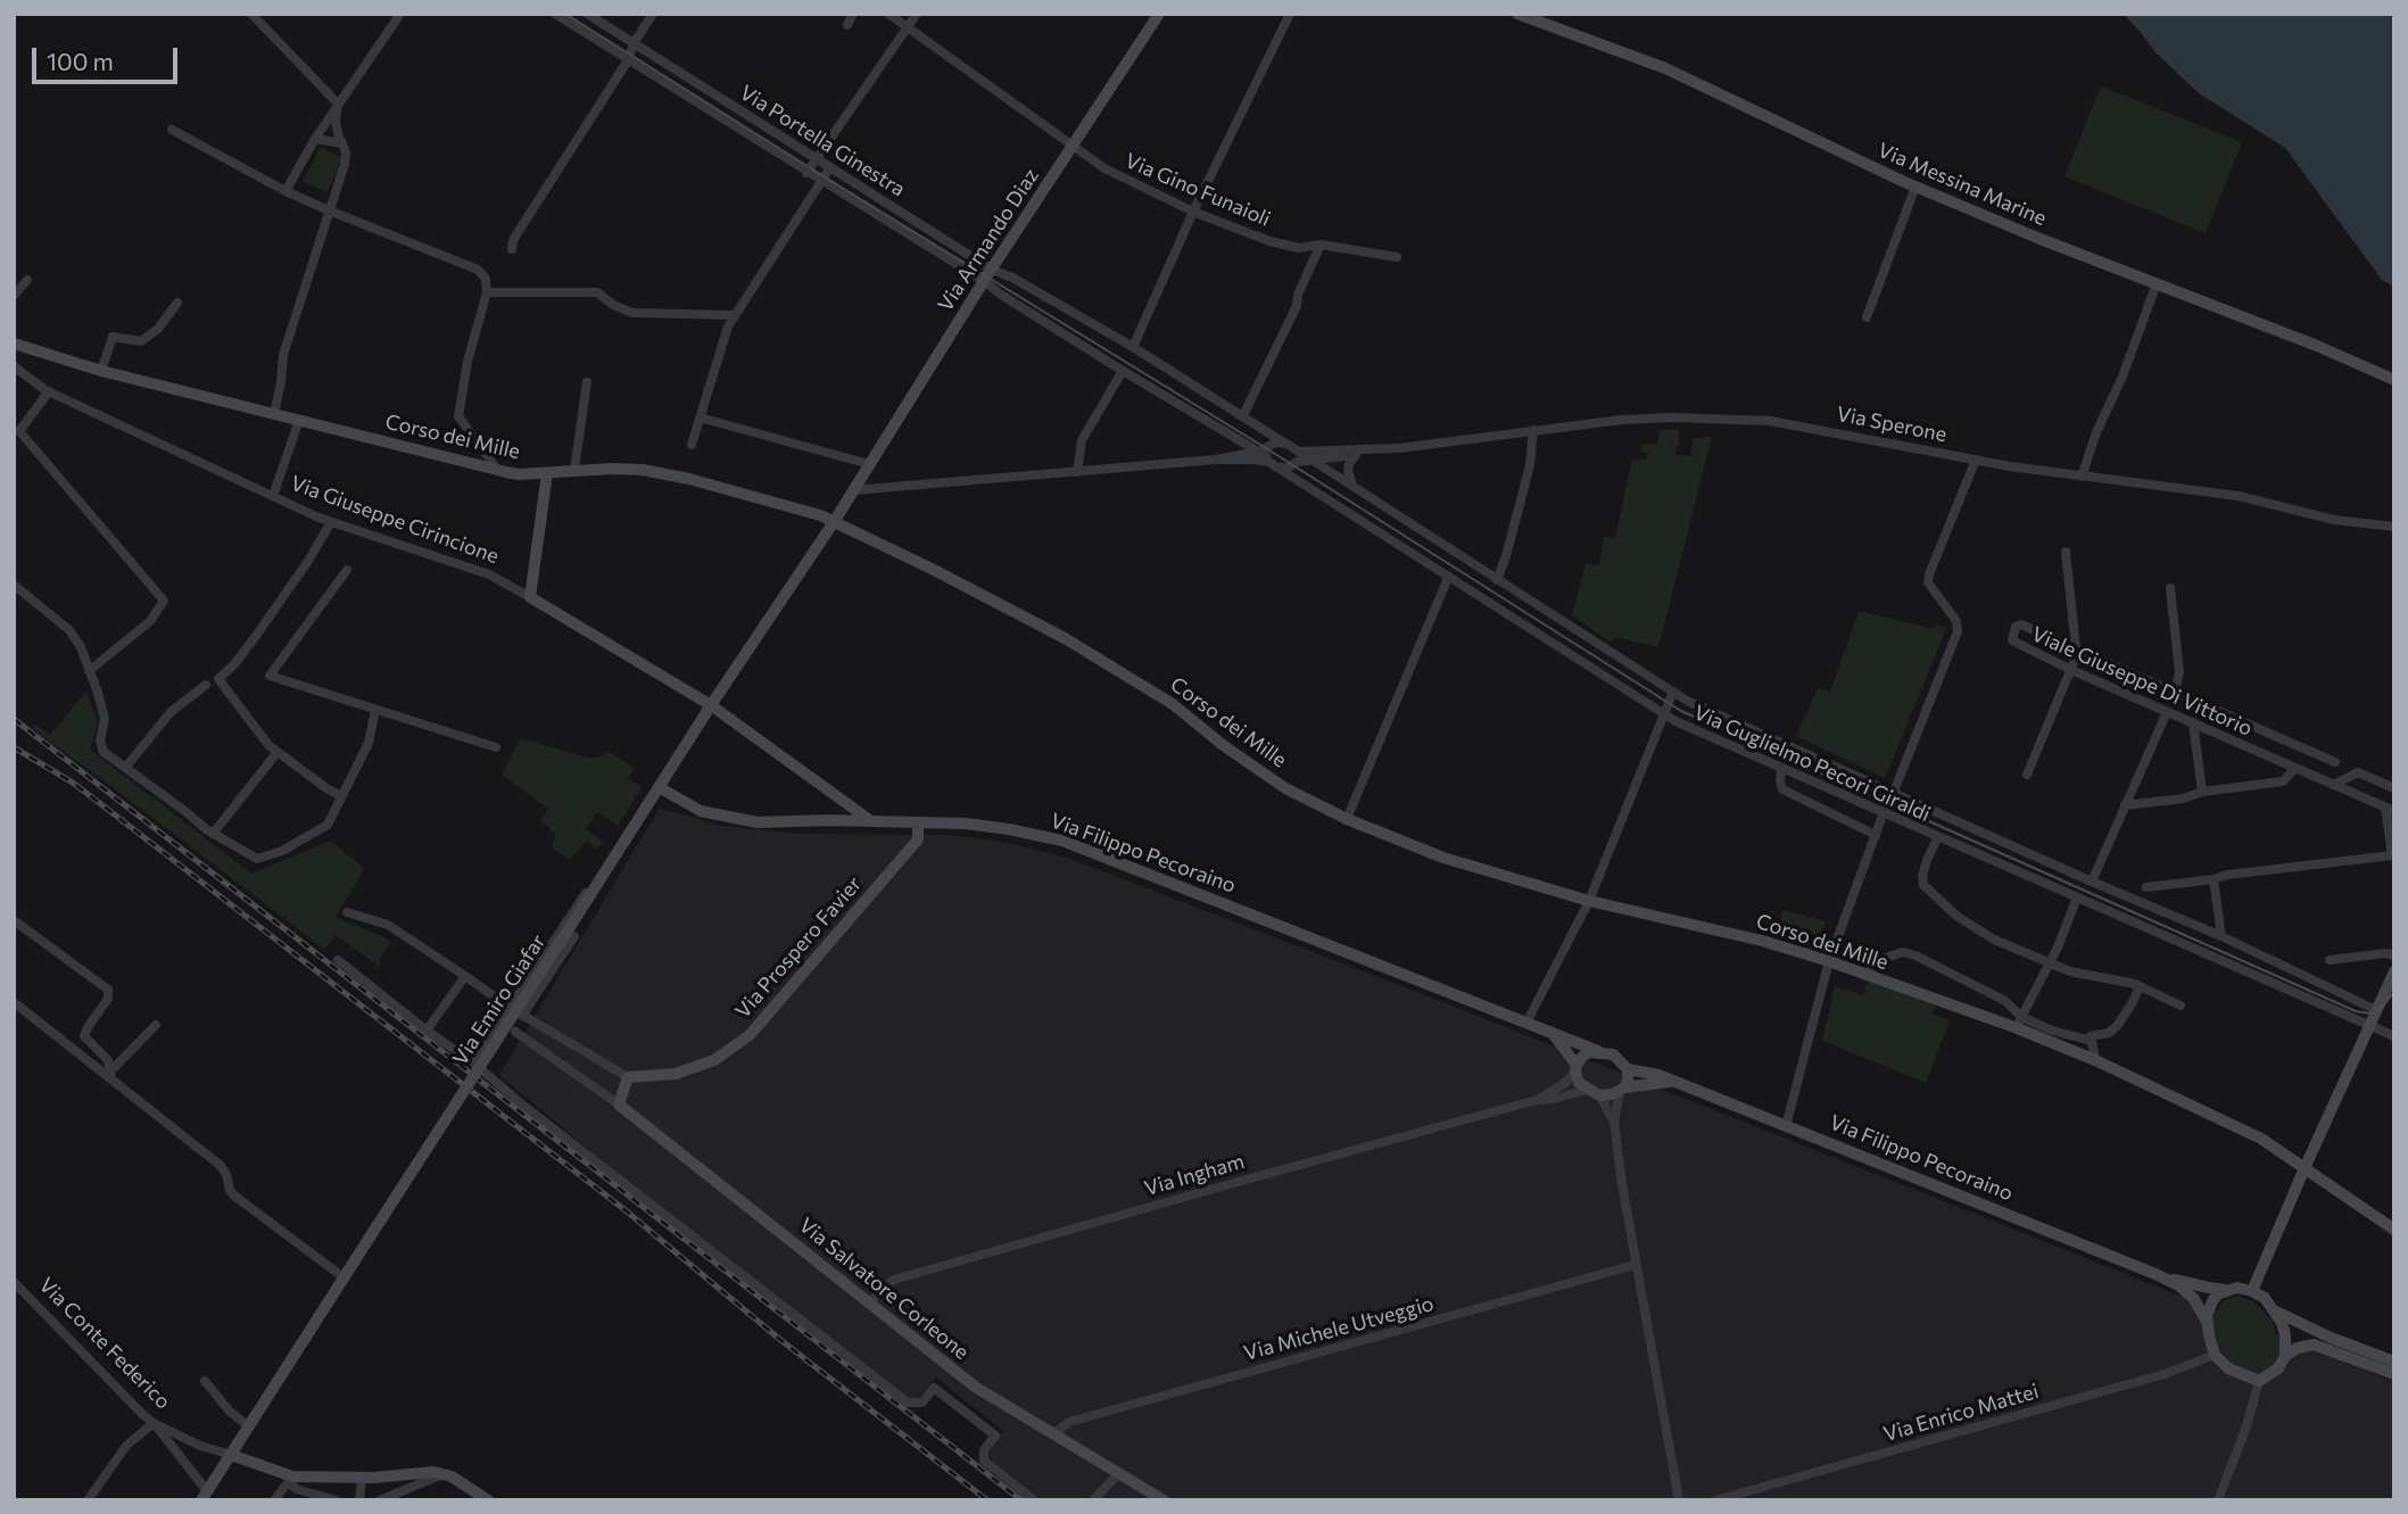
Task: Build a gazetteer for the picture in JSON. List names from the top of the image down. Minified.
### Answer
{"streets":{"street":["Via Portella Ginestra","Via Messina Marine","Via Gino Funaioli","Via Armando Diaz","Via Sperone","Corso dei Mille","Via Giuseppe Cirincione","Viale Giuseppe Di Vittorio","Via Guglielmo Pecori Giraldi","Via Filippo Pecoraino","Via Prospero Favier","Via Emiro Giafar","Via Ingham","Via Salvatore Corleone","Via Michele Utveggio","Via Conte Federico","Via Enrico Mattei"]},"crossings":[["Via Portella Ginestra","Via Armando Diaz"],["Via Portella Ginestra","Via Guglielmo Pecori Giraldi"],["Via Gino Funaioli","Via Armando Diaz"],["Via Armando Diaz","Corso dei Mille"],["Via Armando Diaz","Via Guglielmo Pecori Giraldi"],["Via Armando Diaz","Via Emiro Giafar"],["Corso dei Mille","Via Emiro Giafar"],["Via Giuseppe Cirincione","Via Filippo Pecoraino"],["Via Giuseppe Cirincione","Via Emiro Giafar"],["Via Filippo Pecoraino","Via Prospero Favier"],["Via Filippo Pecoraino","Via Emiro Giafar"],["Via Filippo Pecoraino","Via Enrico Mattei"],["Via Emiro Giafar","Via Conte Federico"],["Via Ingham","Via Salvatore Corleone"],["Via Salvatore Corleone","Via Michele Utveggio"]],"scale_bar":"100 m"}
